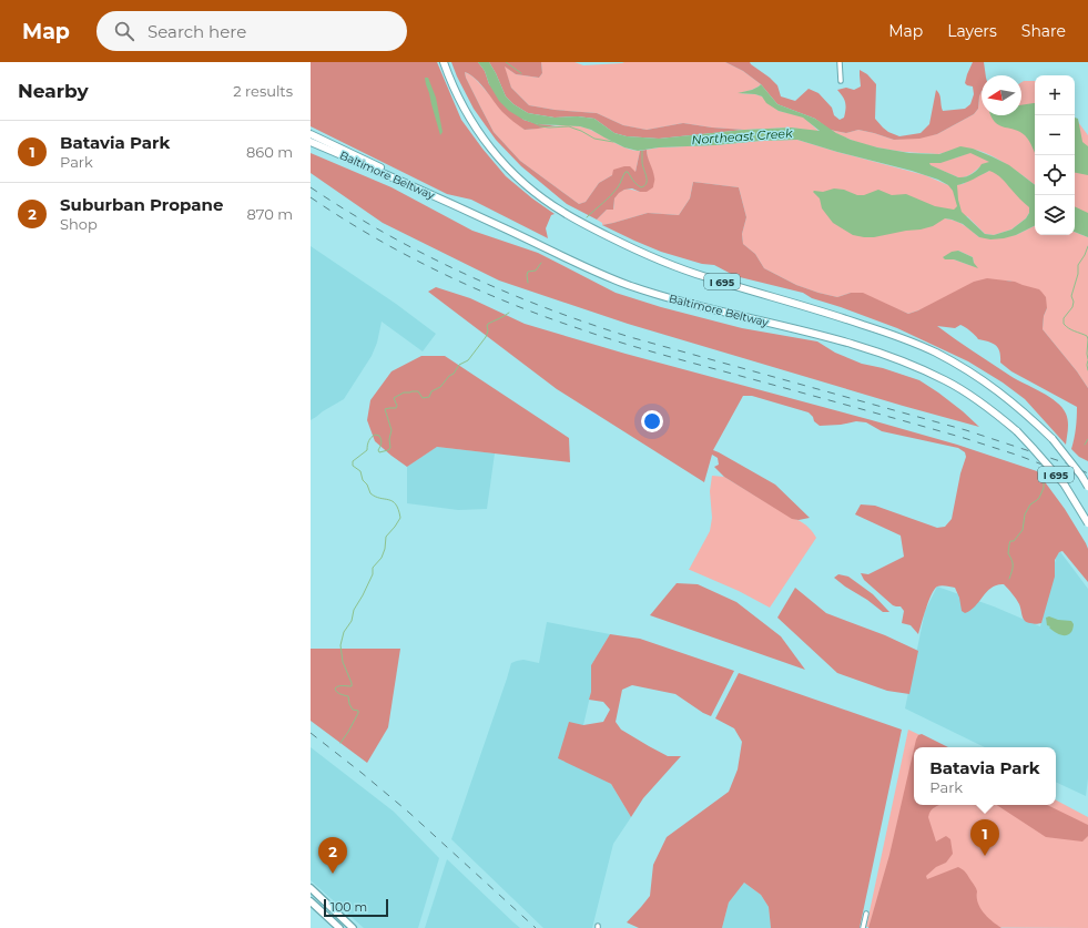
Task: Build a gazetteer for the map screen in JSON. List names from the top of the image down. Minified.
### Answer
{"streets":{"highway":["Baltimore Beltway","I 695"]},"water":["Northeast Creek"],"scale_bar":"100 m","north":"left","page":{"header":"Map","search":"Search here","nav":["Map","Layers","Share"],"heading":["Nearby","2 results"],"map_buttons":["+","−"],"list":[{"mark":"1","name":"Batavia Park","note":"Park","value":"860 m"},{"mark":"2","name":"Suburban Propane","note":"Shop","value":"870 m"}],"popup":["Batavia Park","Park"],"pins":["1","2"],"scale":"100 m"}}
